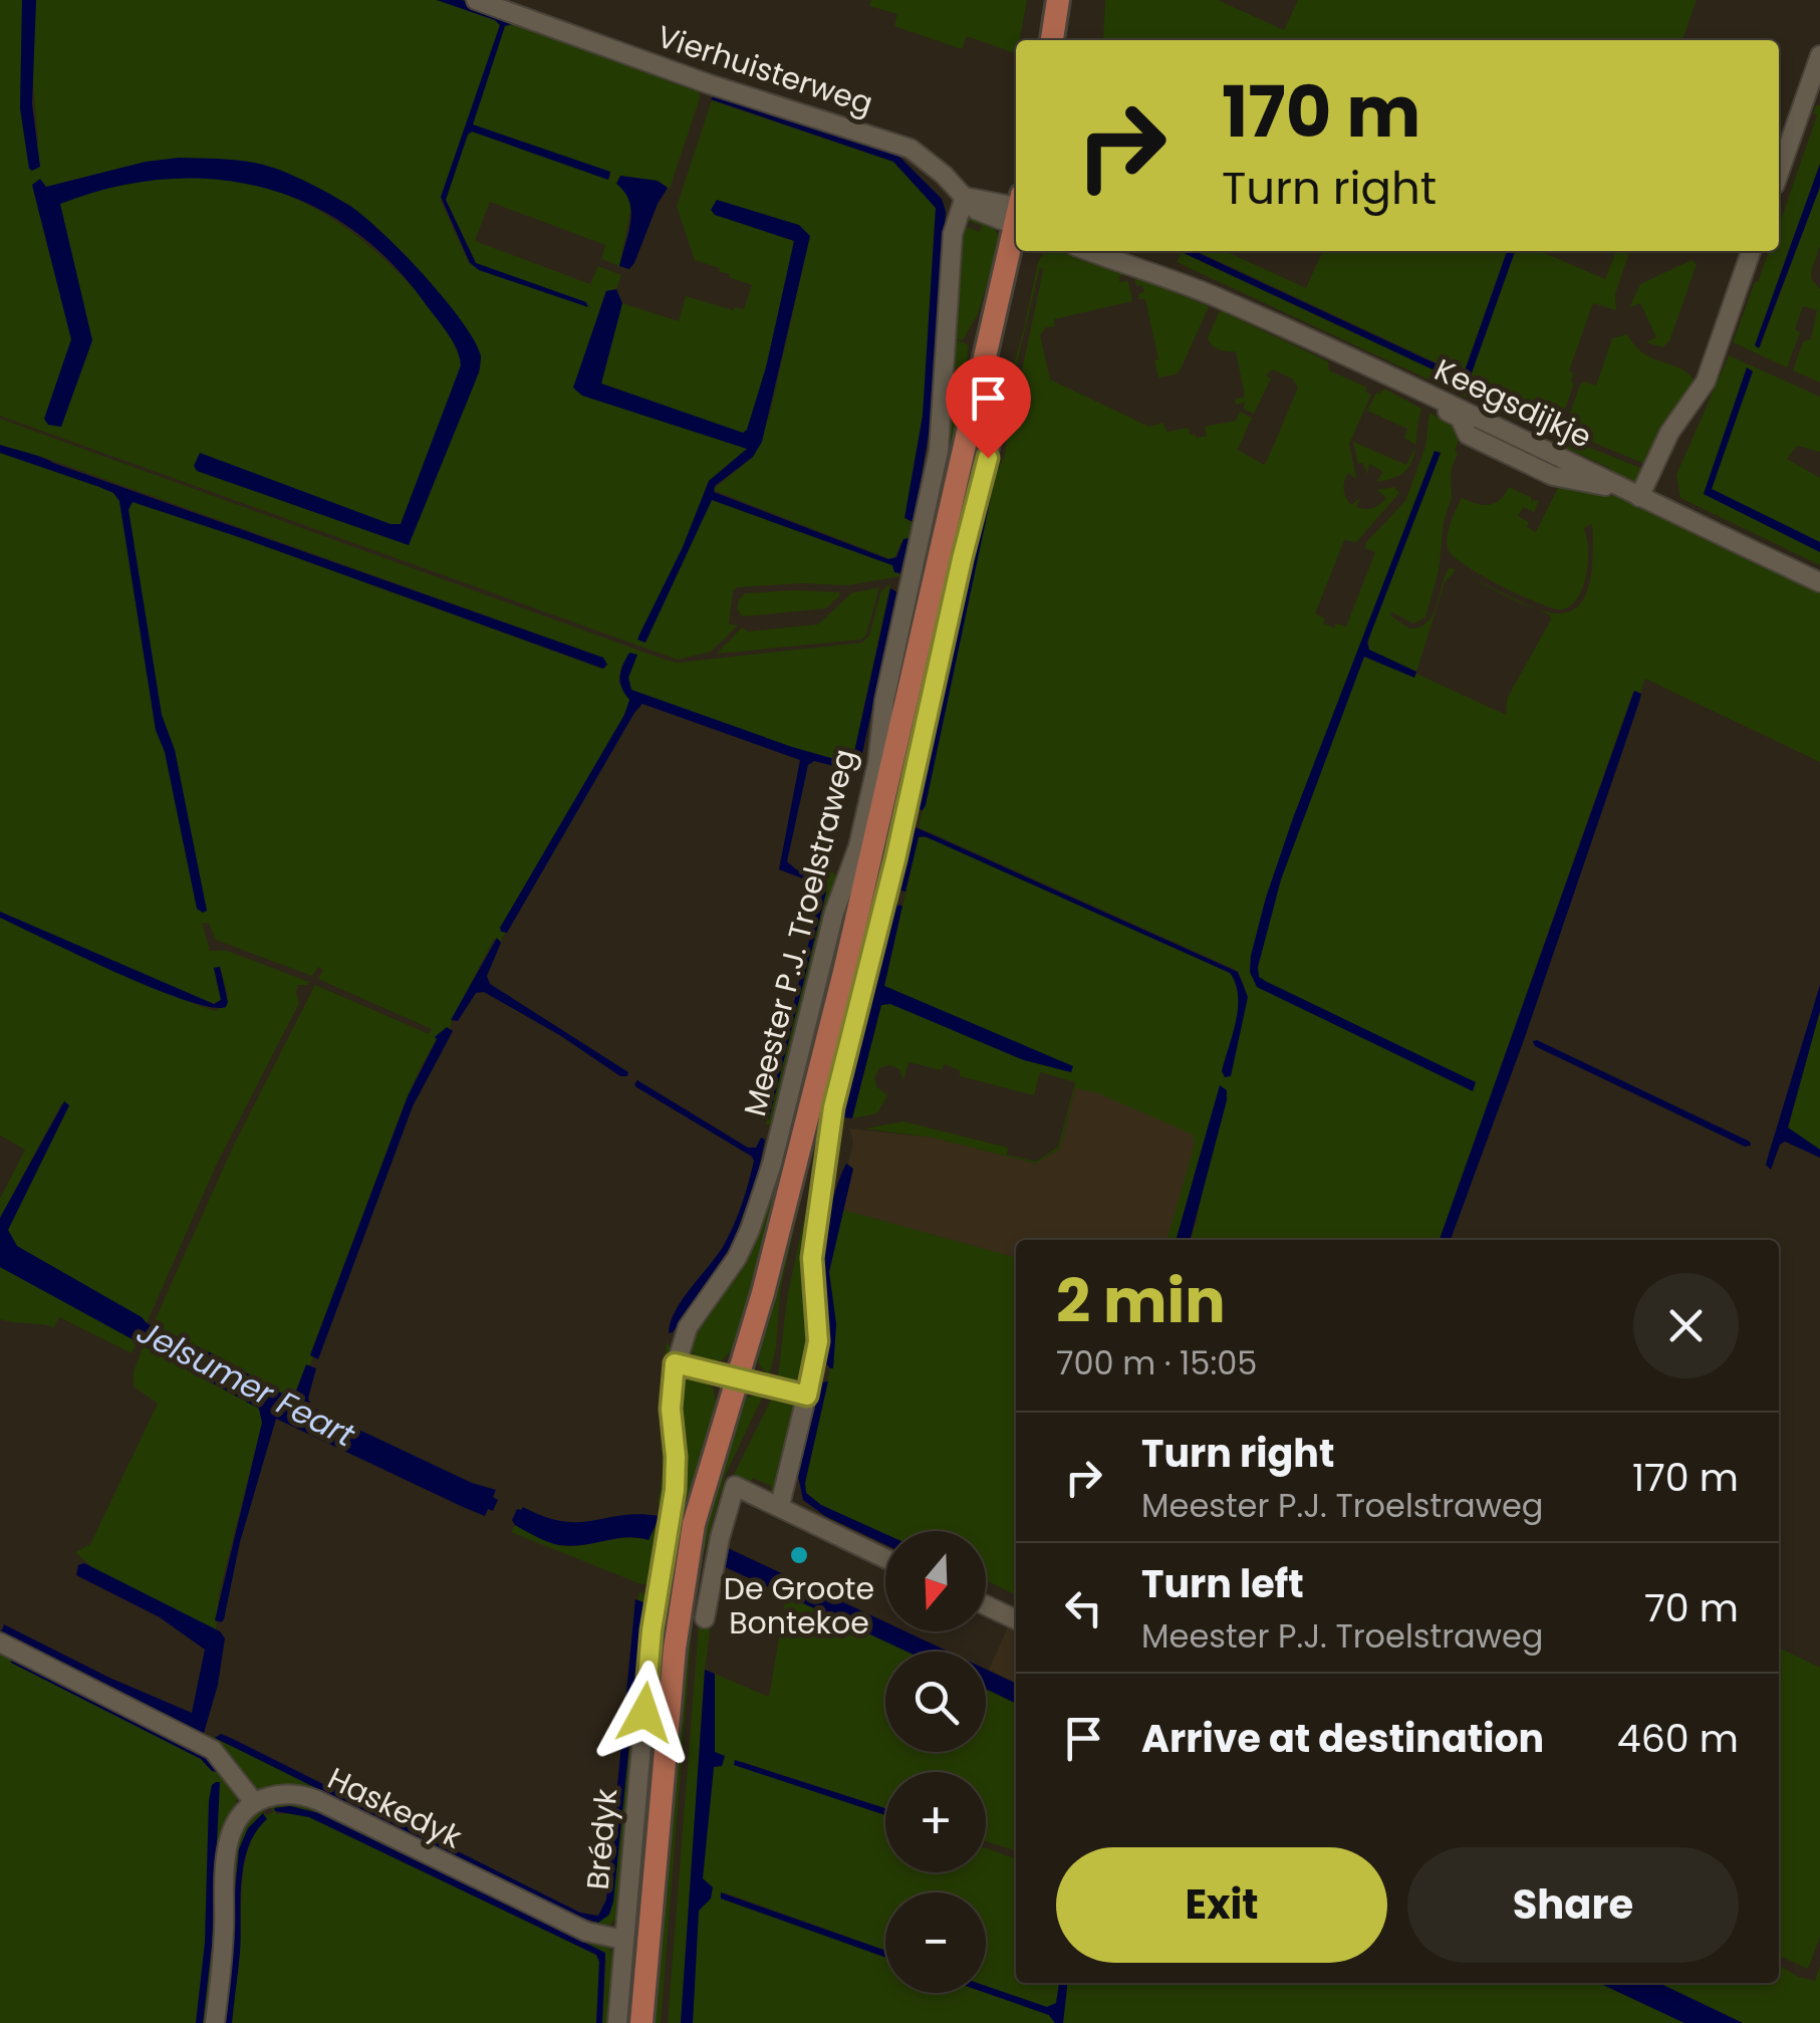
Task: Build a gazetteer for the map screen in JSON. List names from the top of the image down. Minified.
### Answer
{"streets":{"main road":["Meester P.J. Troelstraweg","Brédyk"],"street":["Vierhuisterweg","Keegsdijkje","Haskedyk"]},"crossings":[["Vierhuisterweg","Meester P.J. Troelstraweg"],["Meester P.J. Troelstraweg","Brédyk"],["Haskedyk","Brédyk"]],"water":["Jelsumer Feart"],"places":["De Groote Bontekoe"],"north":"bottom","page":{"turn":["170 m","Turn right"],"heading":["2 min","700 m · 15:05"],"list":[{"name":"Turn right","note":"Meester P.J. Troelstraweg","value":"170 m"},{"name":"Turn left","note":"Meester P.J. Troelstraweg","value":"70 m"},{"name":"Arrive at destination","value":"460 m"}],"map_buttons":["+","−"],"buttons":["Exit","Share"]}}
